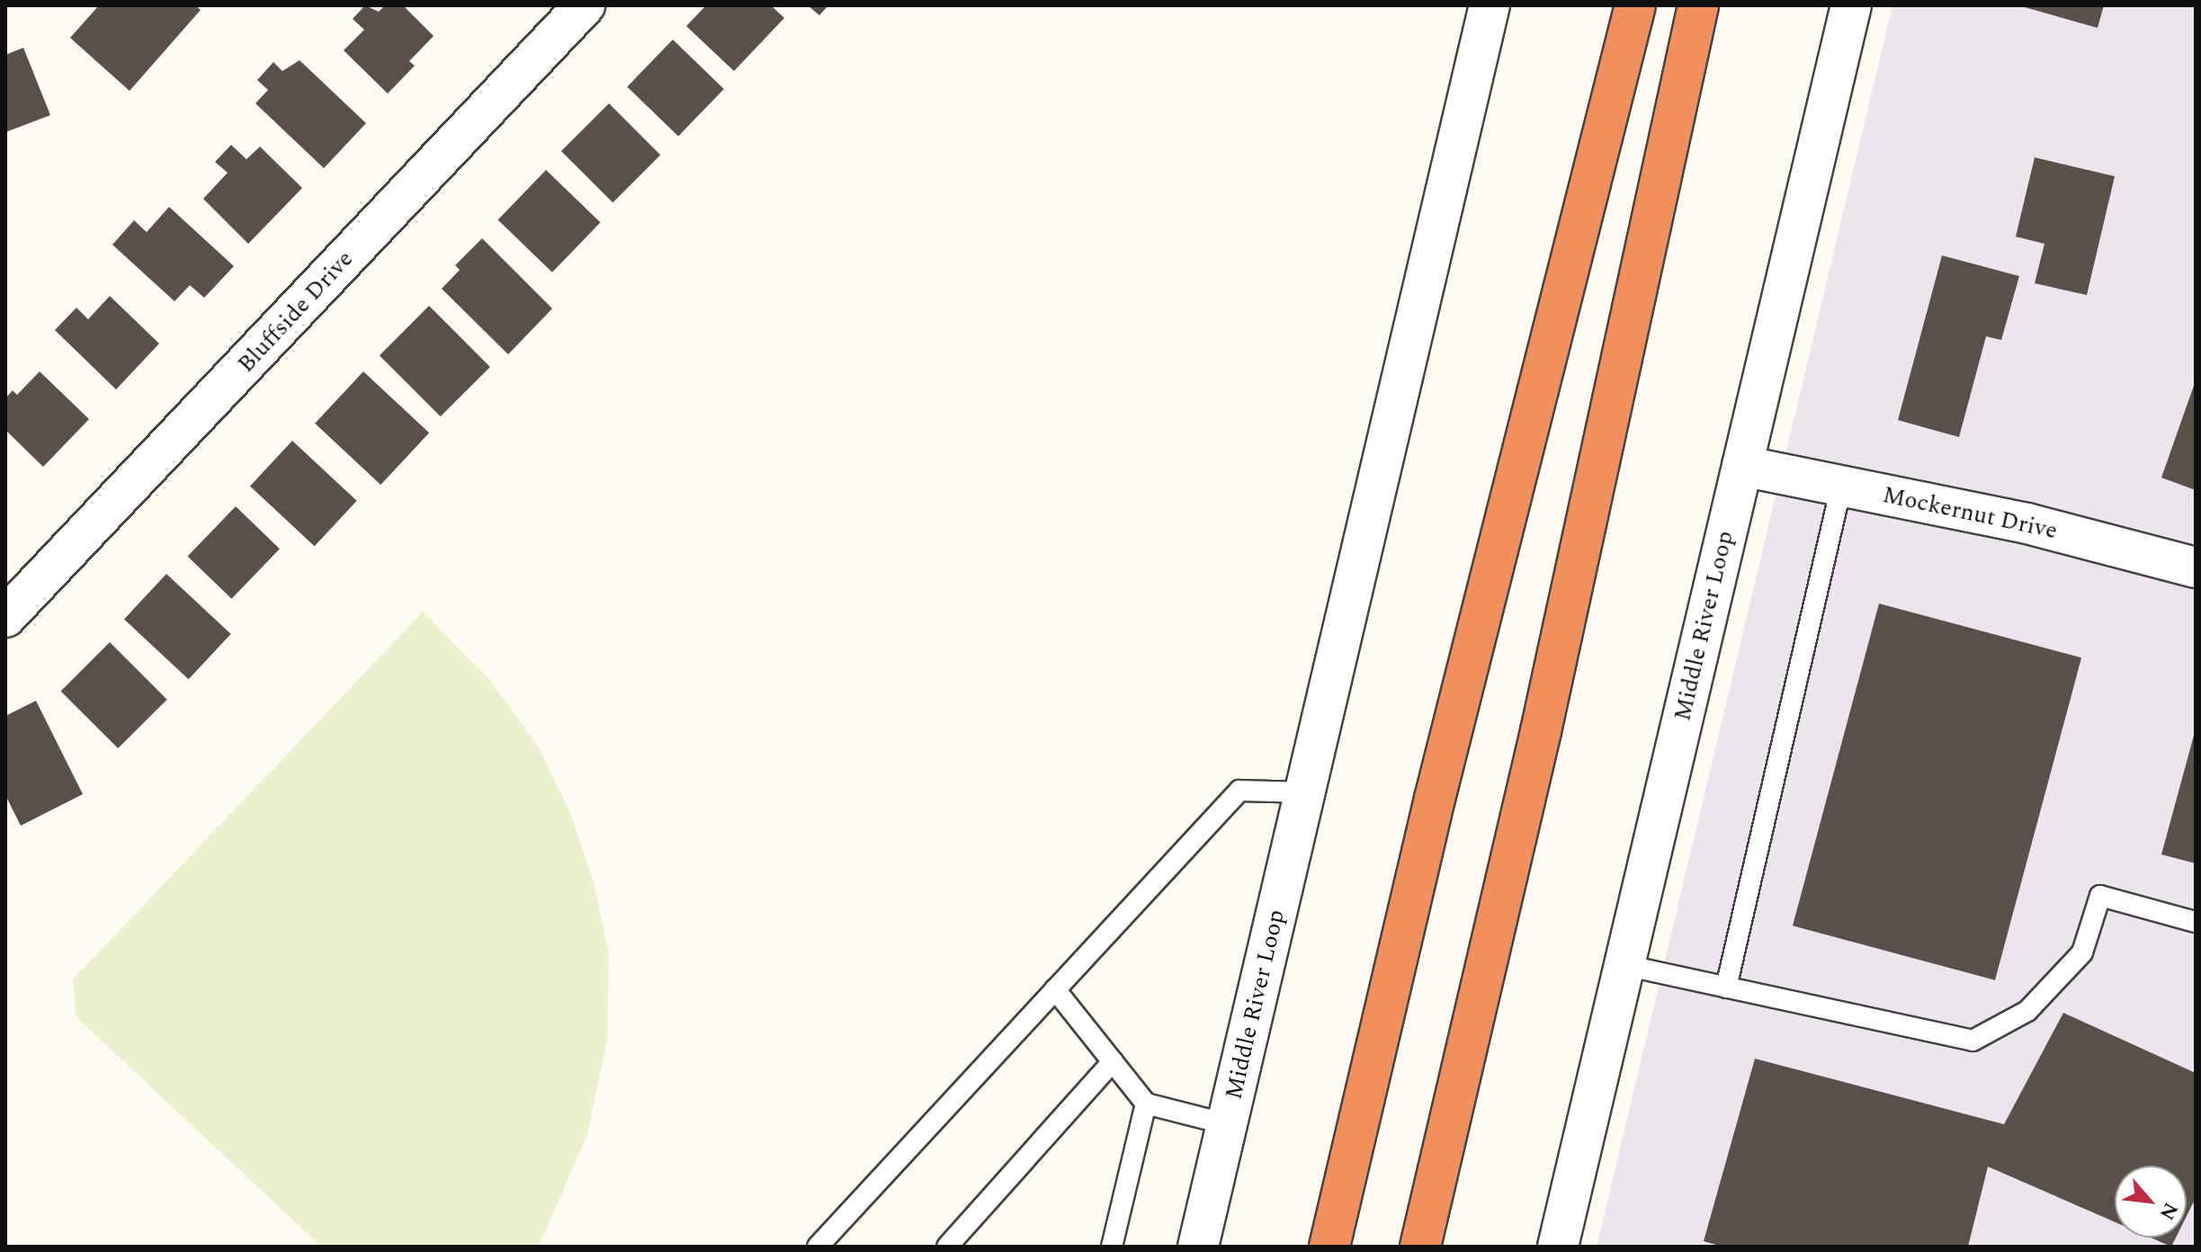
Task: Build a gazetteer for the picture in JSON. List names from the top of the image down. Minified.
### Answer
{"streets":{"street":["Bluffside Drive","Mockernut Drive","Middle River Loop"]},"crossings":[["Mockernut Drive","Middle River Loop"]],"north":"bottom right"}
